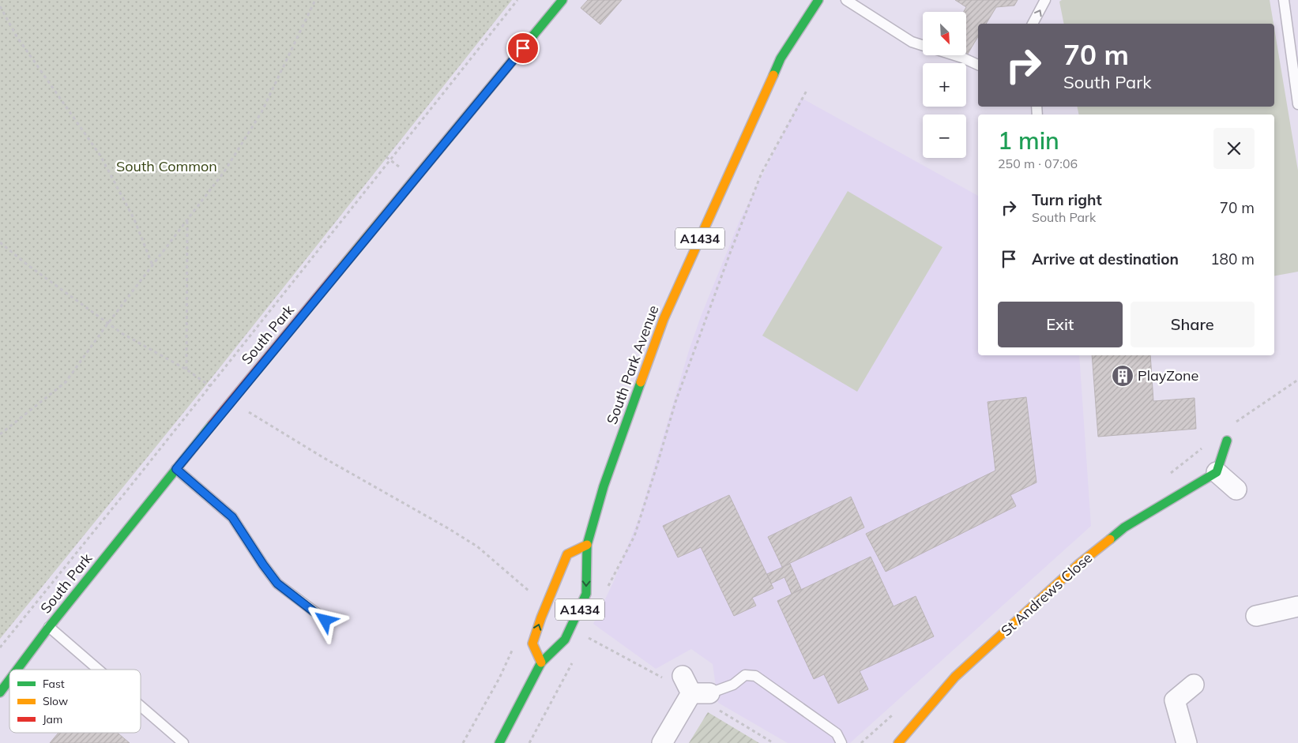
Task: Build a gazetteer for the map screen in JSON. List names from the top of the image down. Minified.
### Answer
{"streets":{"street":["A1434","South Park","South Park Avenue","St Andrews Close"]},"parks":["South Common"],"places":{"building":["PlayZone"]},"legend":["Fast","Slow","Jam"],"north":"bottom right","page":{"map_buttons":["+","−"],"turn":["70 m","South Park"],"heading":["1 min","250 m · 07:06"],"list":[{"name":"Turn right","note":"South Park","value":"70 m"},{"name":"Arrive at destination","value":"180 m"}],"buttons":["Exit","Share"]}}
